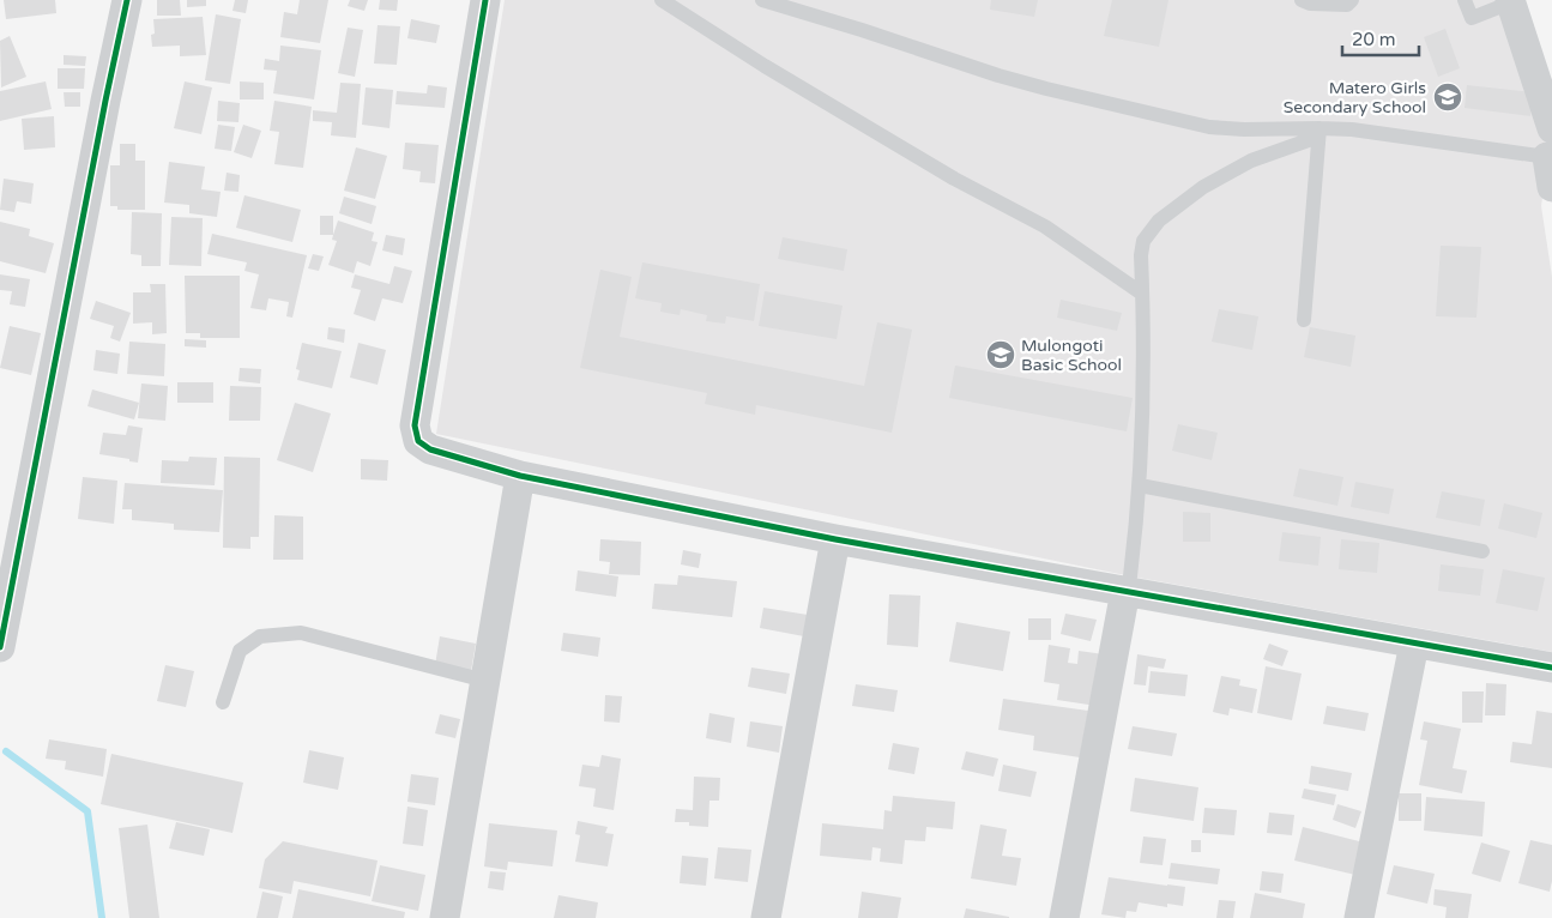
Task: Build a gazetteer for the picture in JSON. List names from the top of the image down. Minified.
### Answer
{"places":{"school or university":["Matero Girls Secondary School","Mulongoti Basic School"]},"scale_bar":"20 m"}
